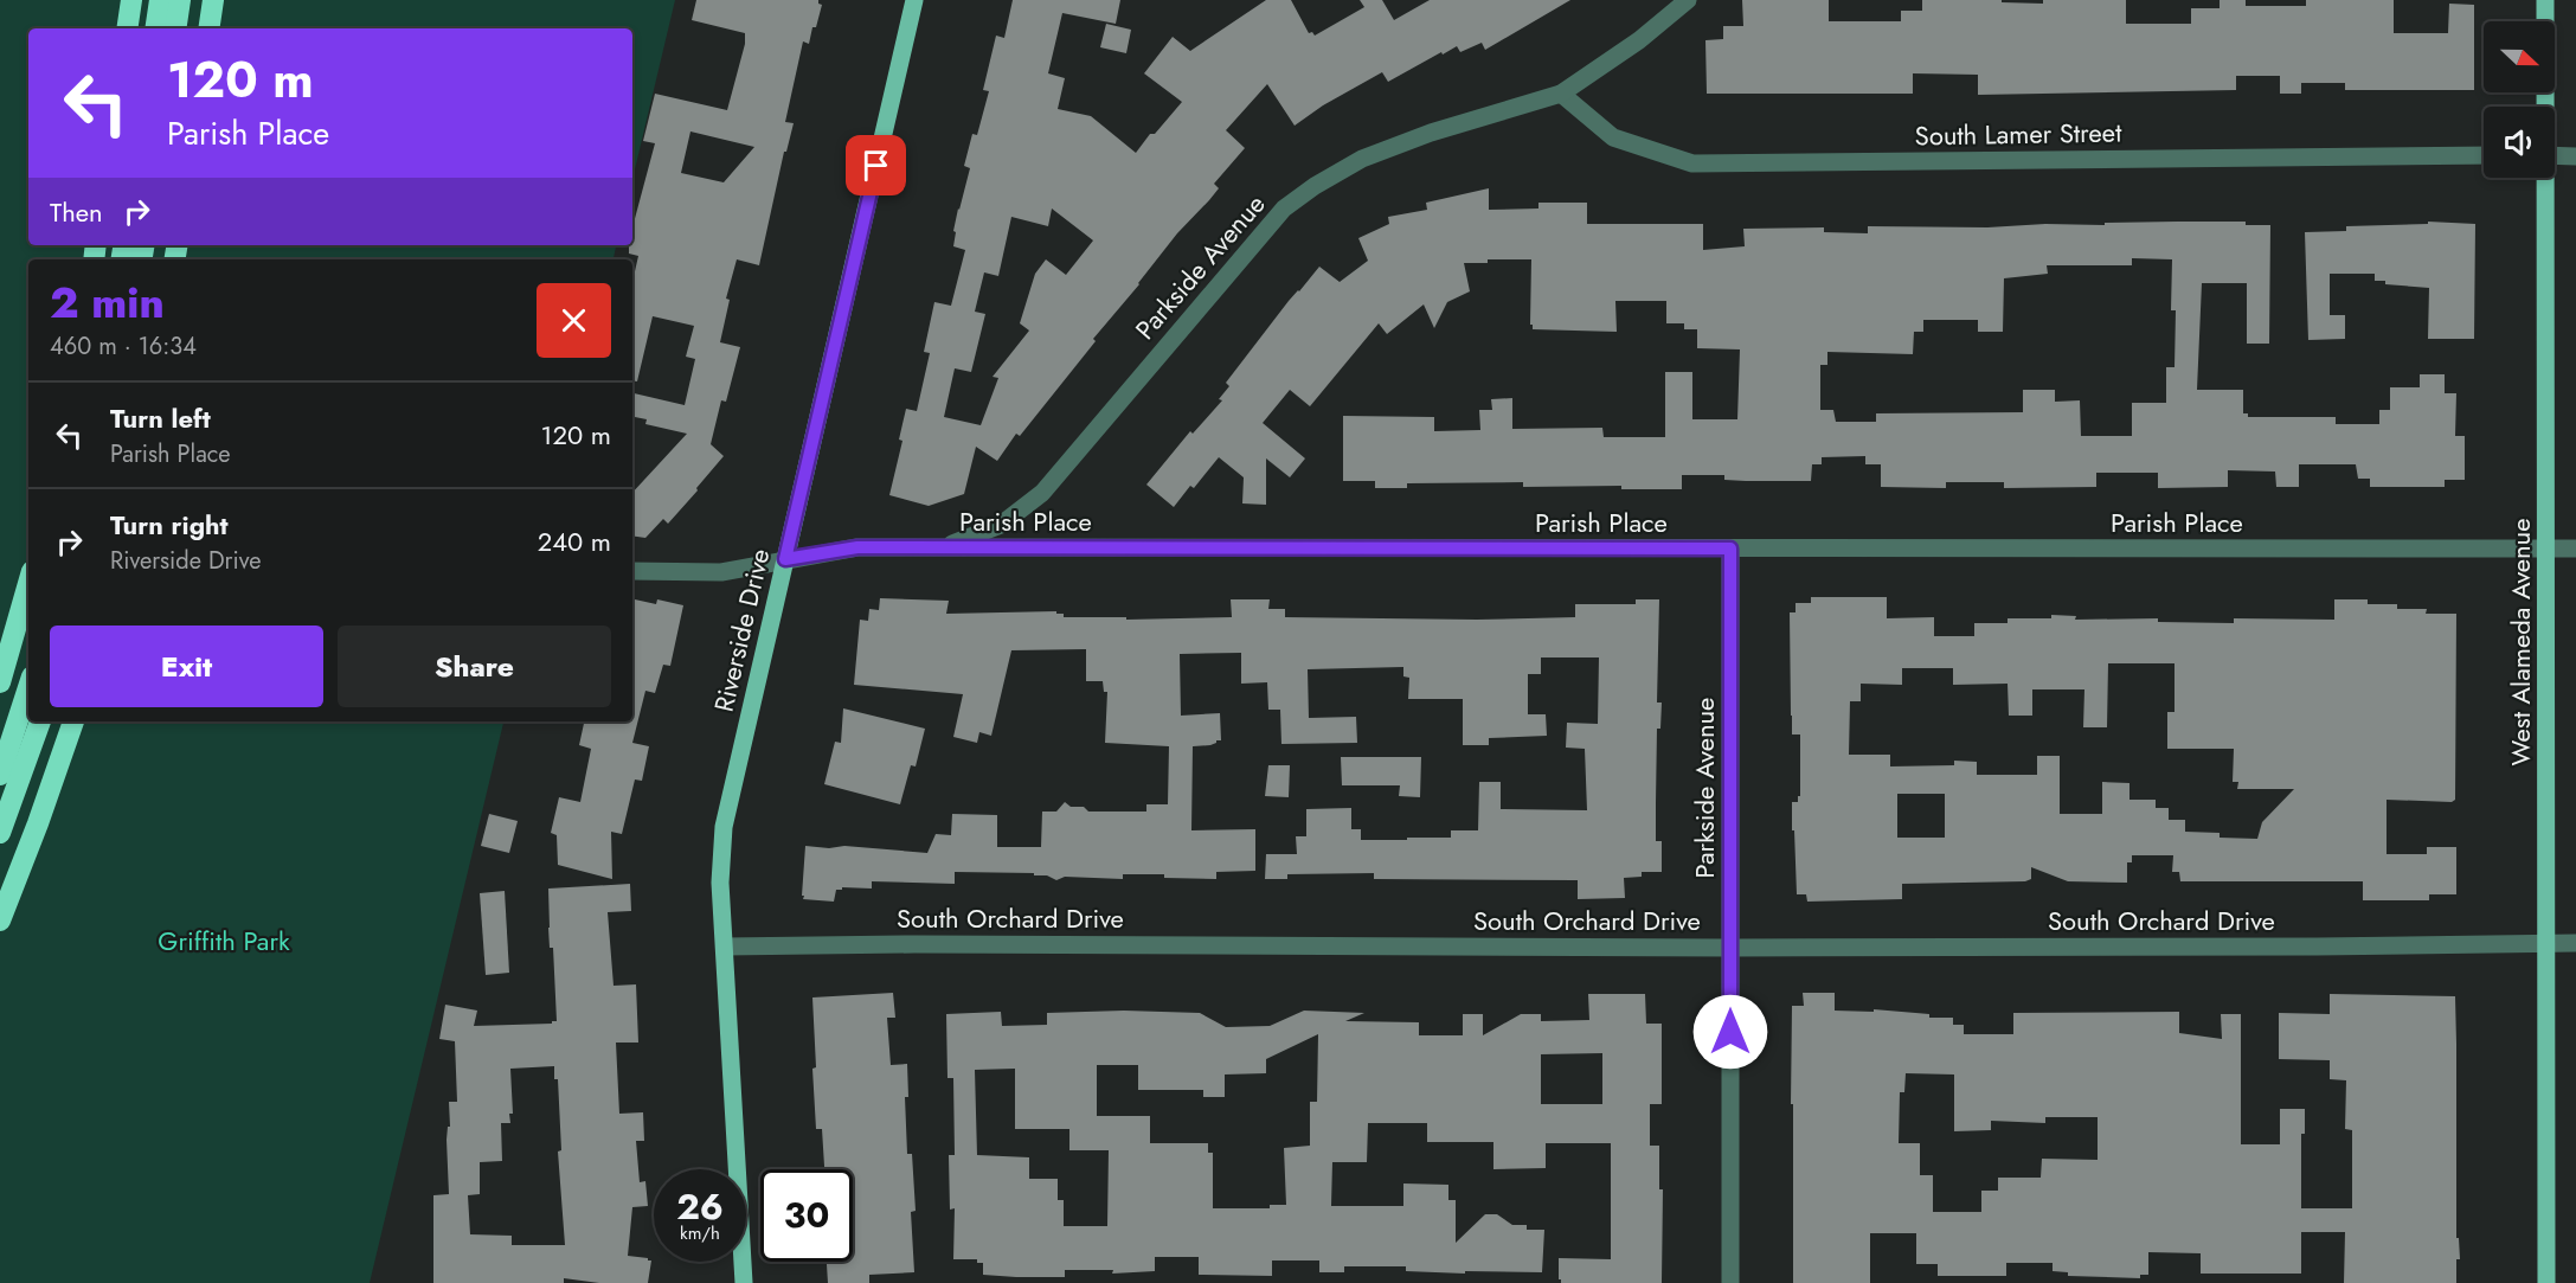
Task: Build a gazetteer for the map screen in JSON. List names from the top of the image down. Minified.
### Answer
{"streets":{"main road":["Riverside Drive","West Alameda Avenue"],"street":["South Lamer Street","Parkside Avenue","Parish Place","South Orchard Drive"]},"crossings":[["South Lamer Street","Parkside Avenue"],["Parkside Avenue","Parish Place"],["Parkside Avenue","South Orchard Drive"],["Parish Place","Riverside Drive"],["Parish Place","West Alameda Avenue"],["Riverside Drive","South Orchard Drive"],["West Alameda Avenue","South Orchard Drive"]],"parks":["Griffith Park"],"north":"right","page":{"turn":["120 m","Parish Place"],"then":"Then","heading":["2 min","460 m · 16:34"],"list":[{"name":"Turn left","note":"Parish Place","value":"120 m"},{"name":"Turn right","note":"Riverside Drive","value":"240 m"}],"buttons":["Exit","Share"],"speed":"26 km/h","limit":"30"}}
